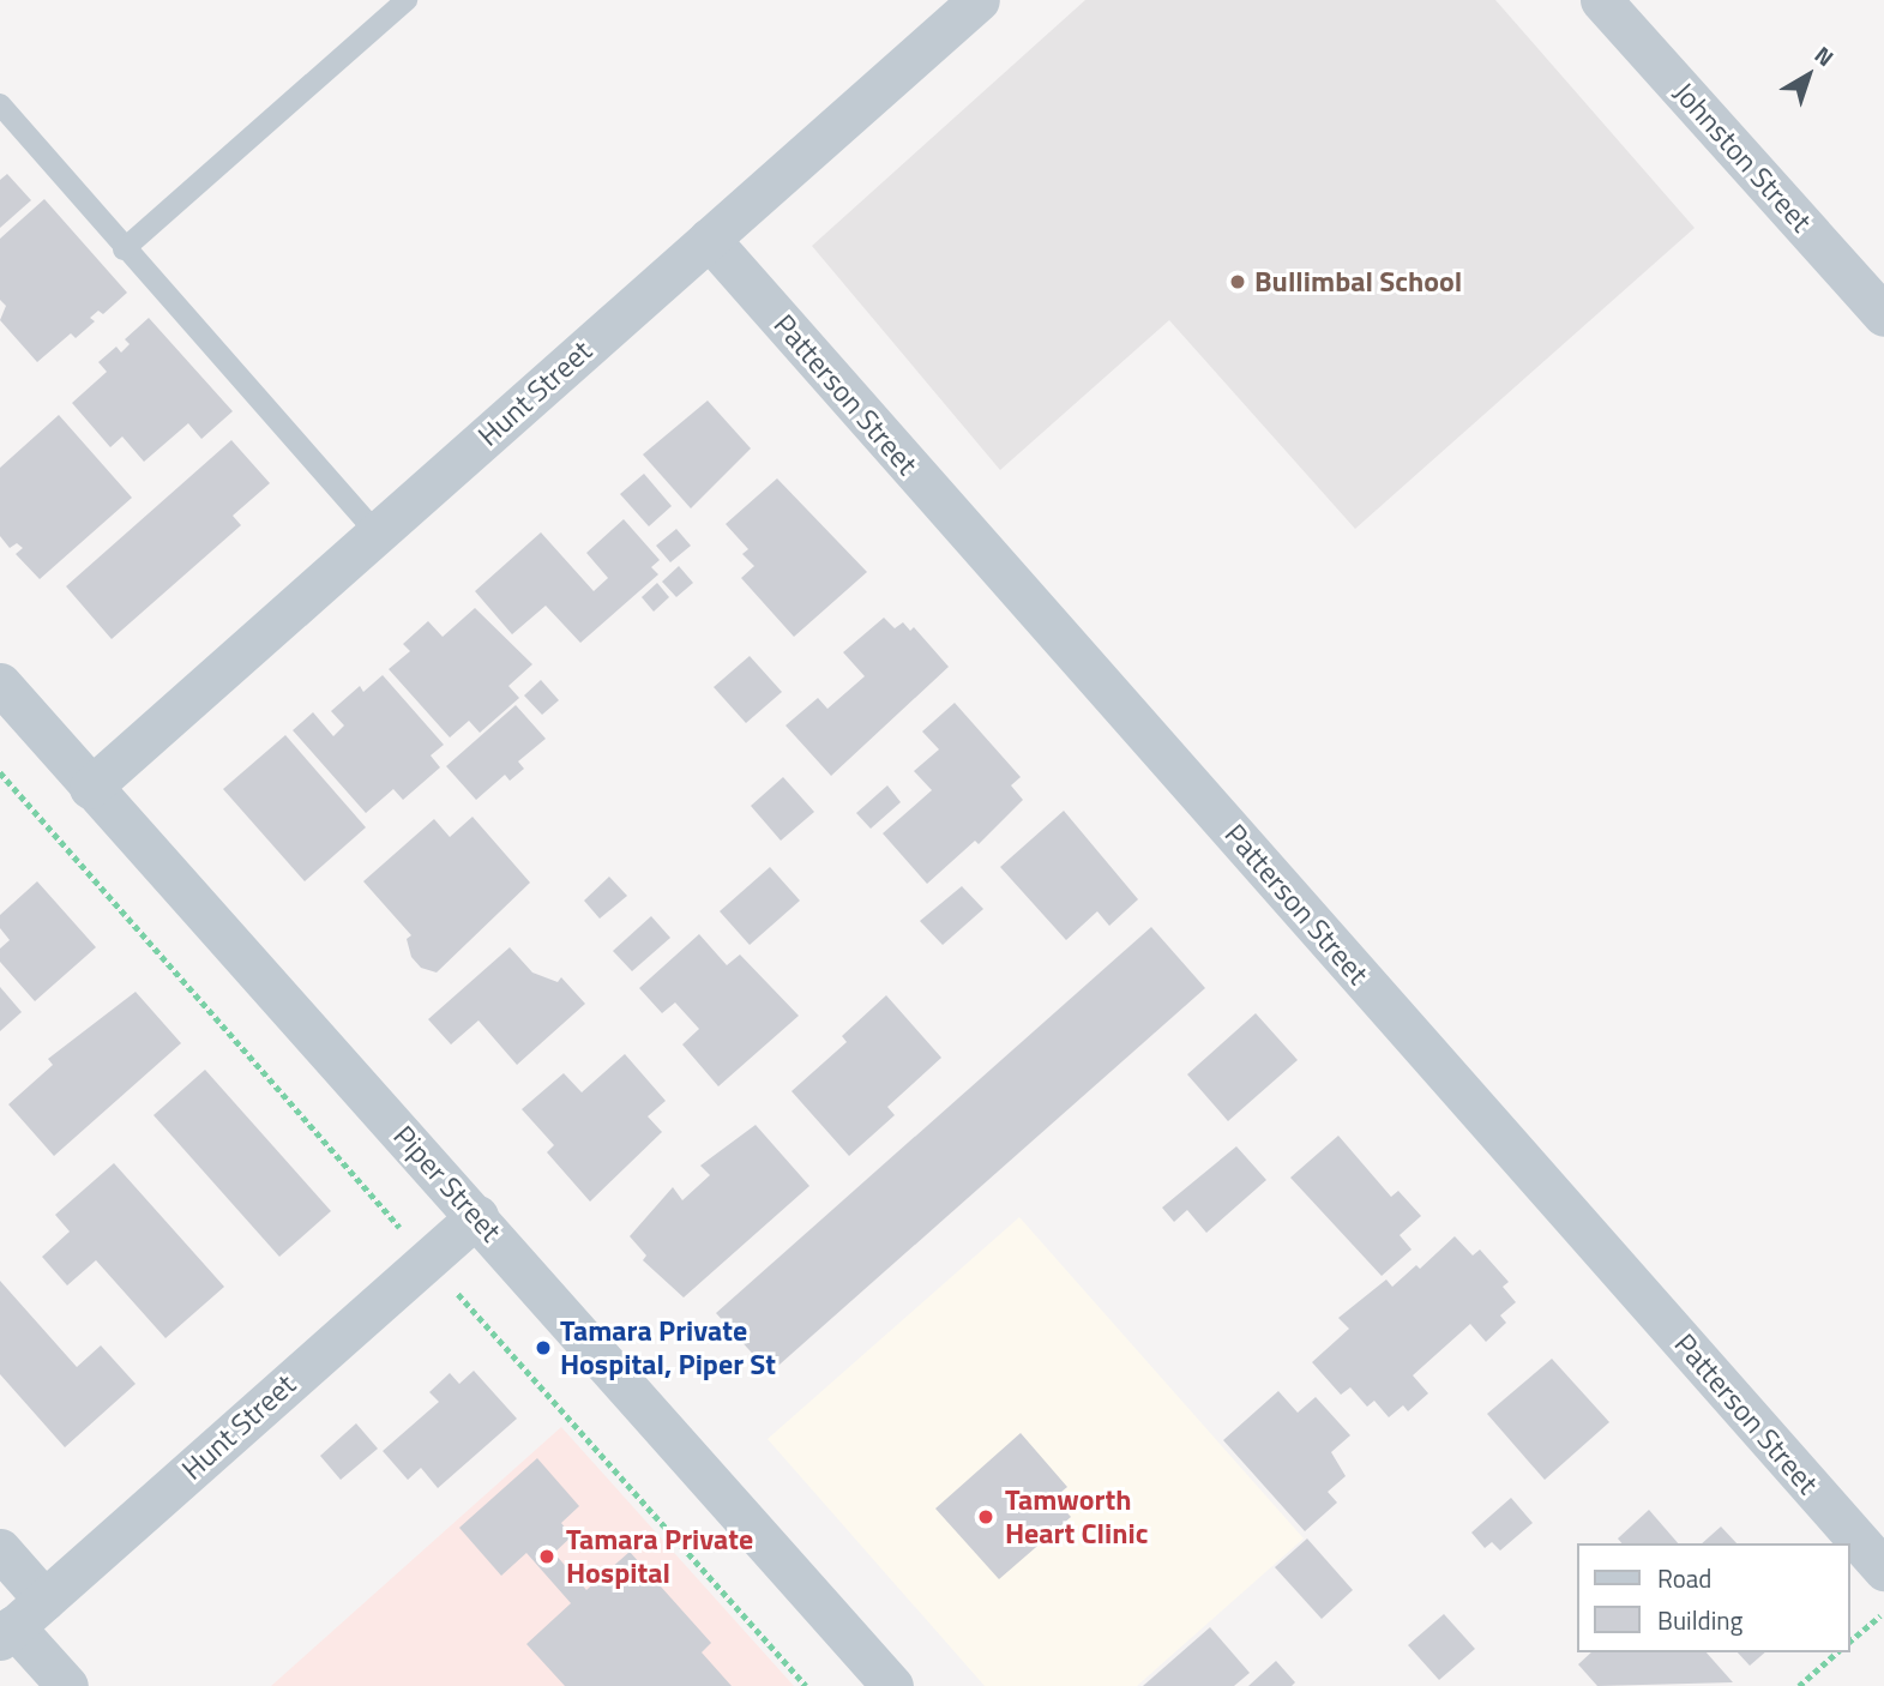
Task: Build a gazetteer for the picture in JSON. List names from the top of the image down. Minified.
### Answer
{"streets":{"street":["Johnston Street","Hunt Street","Patterson Street","Piper Street"]},"crossings":[["Hunt Street","Patterson Street"],["Hunt Street","Piper Street"]],"places":["Bullimbal School","Tamara Private Hospital, Piper St","Tamworth Heart Clinic","Tamara Private Hospital"],"legend":["Road","Building"],"north":"top right"}
